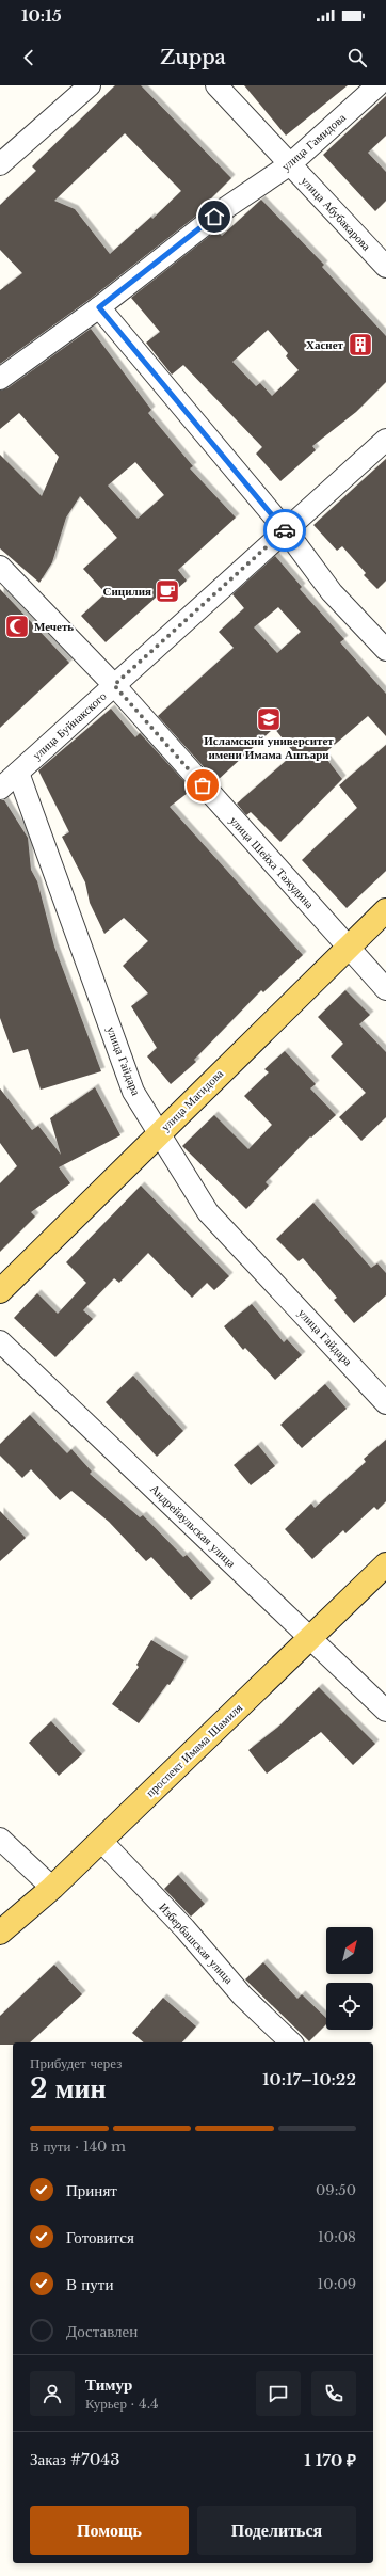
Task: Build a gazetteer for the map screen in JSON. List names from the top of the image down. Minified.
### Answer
{"streets":{"main road":["улица Магидова","проспект Имама Шамиля"],"street":["улица Гамидова","улица Абубакарова","улица Буйнакского","улица Шейха Тажудина","улица Гайдара","Андрейаульская улица","Избербашская улица"]},"crossings":[["улица Гамидова","улица Абубакарова"],["улица Буйнакского","улица Шейха Тажудина"],["улица Буйнакского","улица Гайдара"],["улица Шейха Тажудина","улица Магидова"],["улица Гайдара","улица Магидова"],["Андрейаульская улица","проспект Имама Шамиля"],["проспект Имама Шамиля","Избербашская улица"]],"places":{"building":["Хаснет"],"cafe":["Сицилия"],"mosque":["Мечеть"],"school or university":["Исламский университет имени Имама Ашъари"]},"north":"top right","page":{"status":"10:15","header":"Zuppa","heading":["2 мин","Прибудет через","10:17–10:22"],"panel":["Тимур","Курьер · 4.4","Заказ #7043","1 170 ₽"],"bar":"В пути · 140 m","list":[["Принят","09:50"],["Готовится","10:08"],["В пути","10:09"],"Доставлен"],"buttons":["Помощь","Поделиться"]}}
